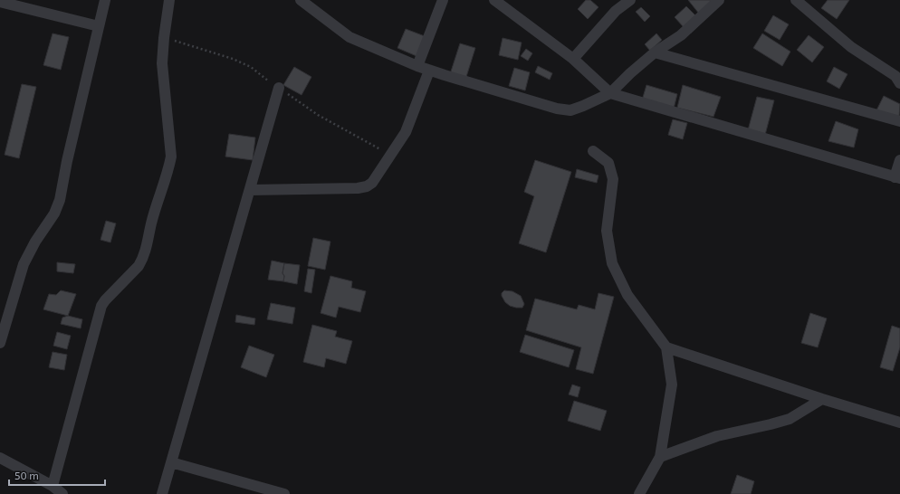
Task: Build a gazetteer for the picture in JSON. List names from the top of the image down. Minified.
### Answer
{"scale_bar":"50 m"}
